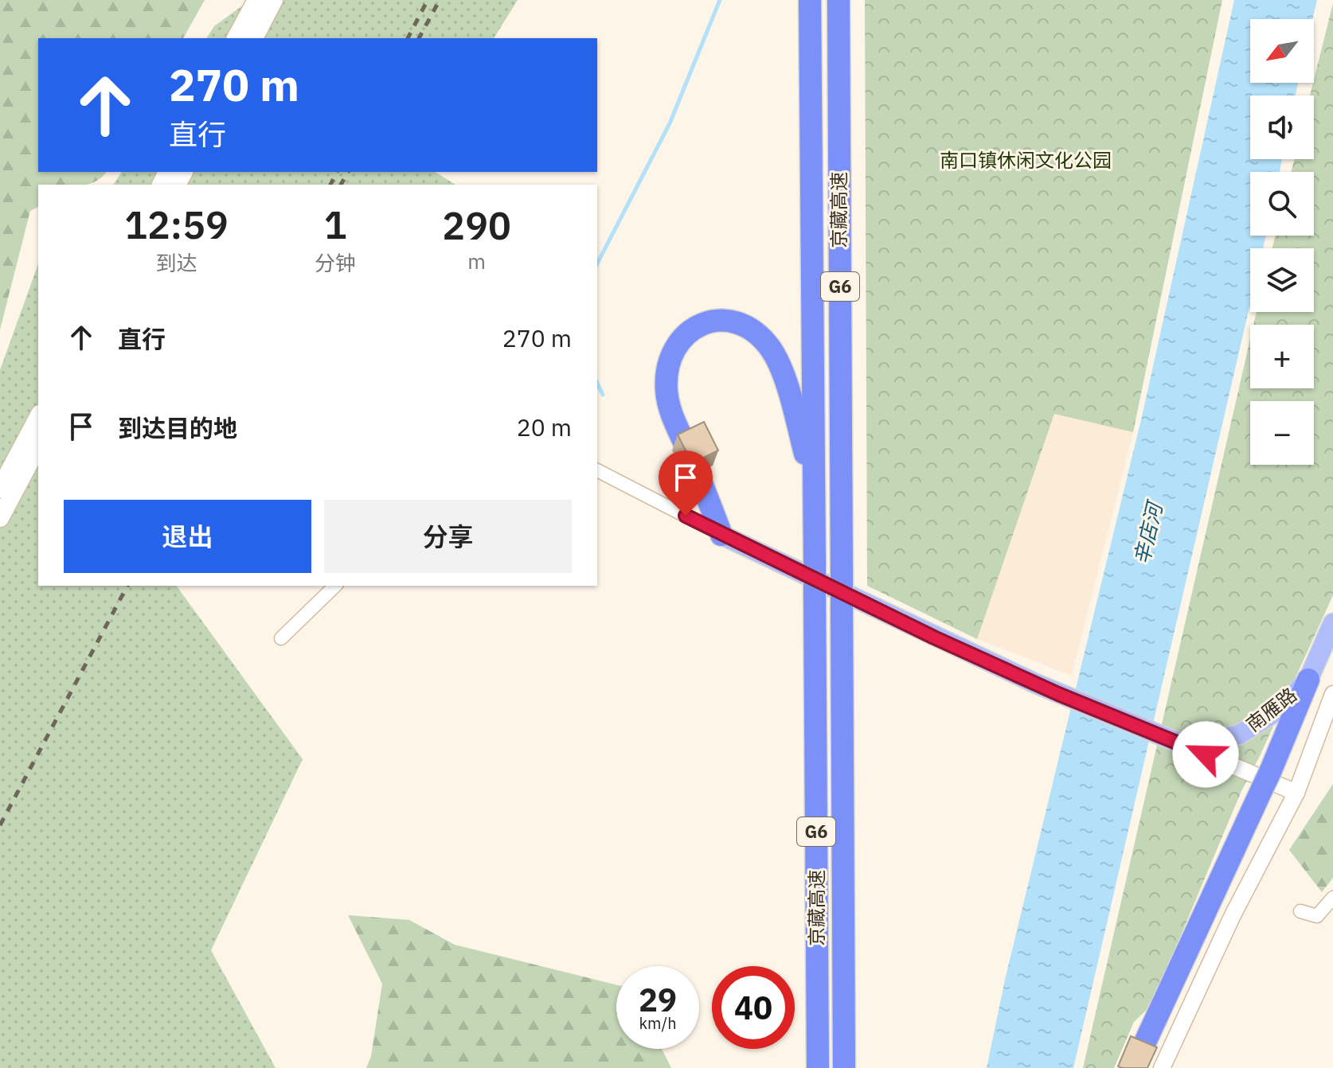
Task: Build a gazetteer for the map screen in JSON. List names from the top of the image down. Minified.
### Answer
{"streets":{"highway":["京藏高速","G6"],"main road":["南雁路"]},"water":["辛店河"],"parks":["南口镇休闲文化公园"],"north":"bottom left","page":{"map_buttons":["+","−"],"turn":["270 m","直行"],"eta":["12:59","到达","1","分钟","290","m"],"list":[{"name":"直行","value":"270 m"},{"name":"到达目的地","value":"20 m"}],"buttons":["退出","分享"],"speed":"29 km/h","limit":"40"}}
